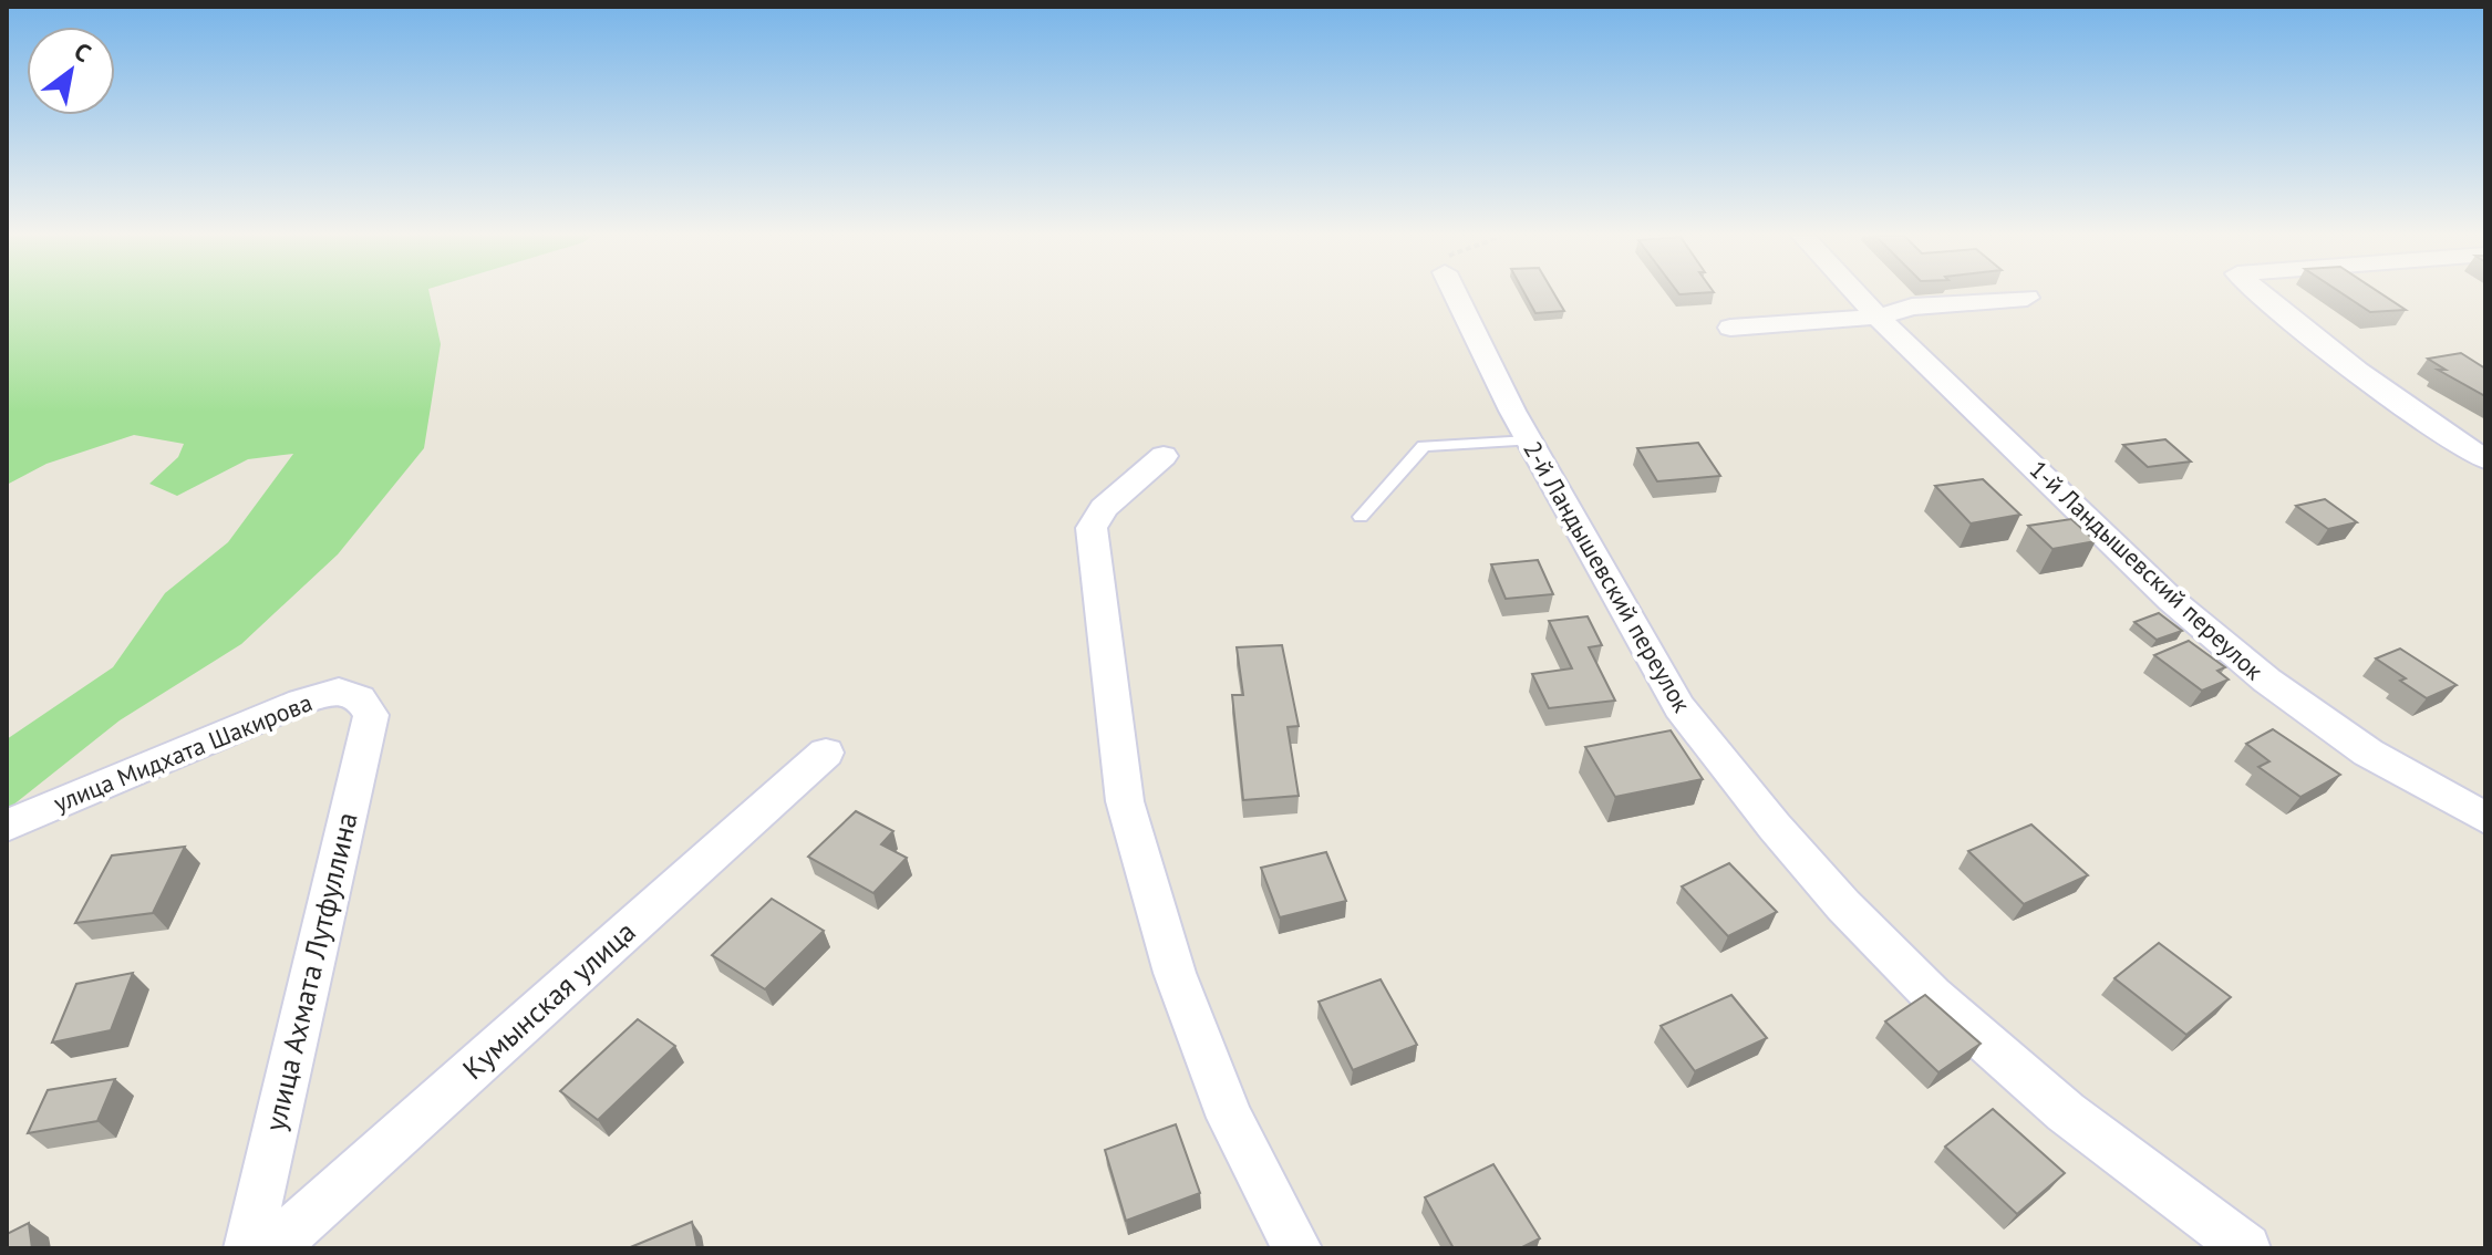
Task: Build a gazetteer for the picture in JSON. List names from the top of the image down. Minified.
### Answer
{"streets":{"street":["1-й Ландышевский переулок","2-й Ландышевский переулок","улица Мидхата Шакирова","улица Ахмата Лутфуллина","Кумынская улица"]},"crossings":[["улица Мидхата Шакирова","улица Ахмата Лутфуллина"]],"north":"top right"}
